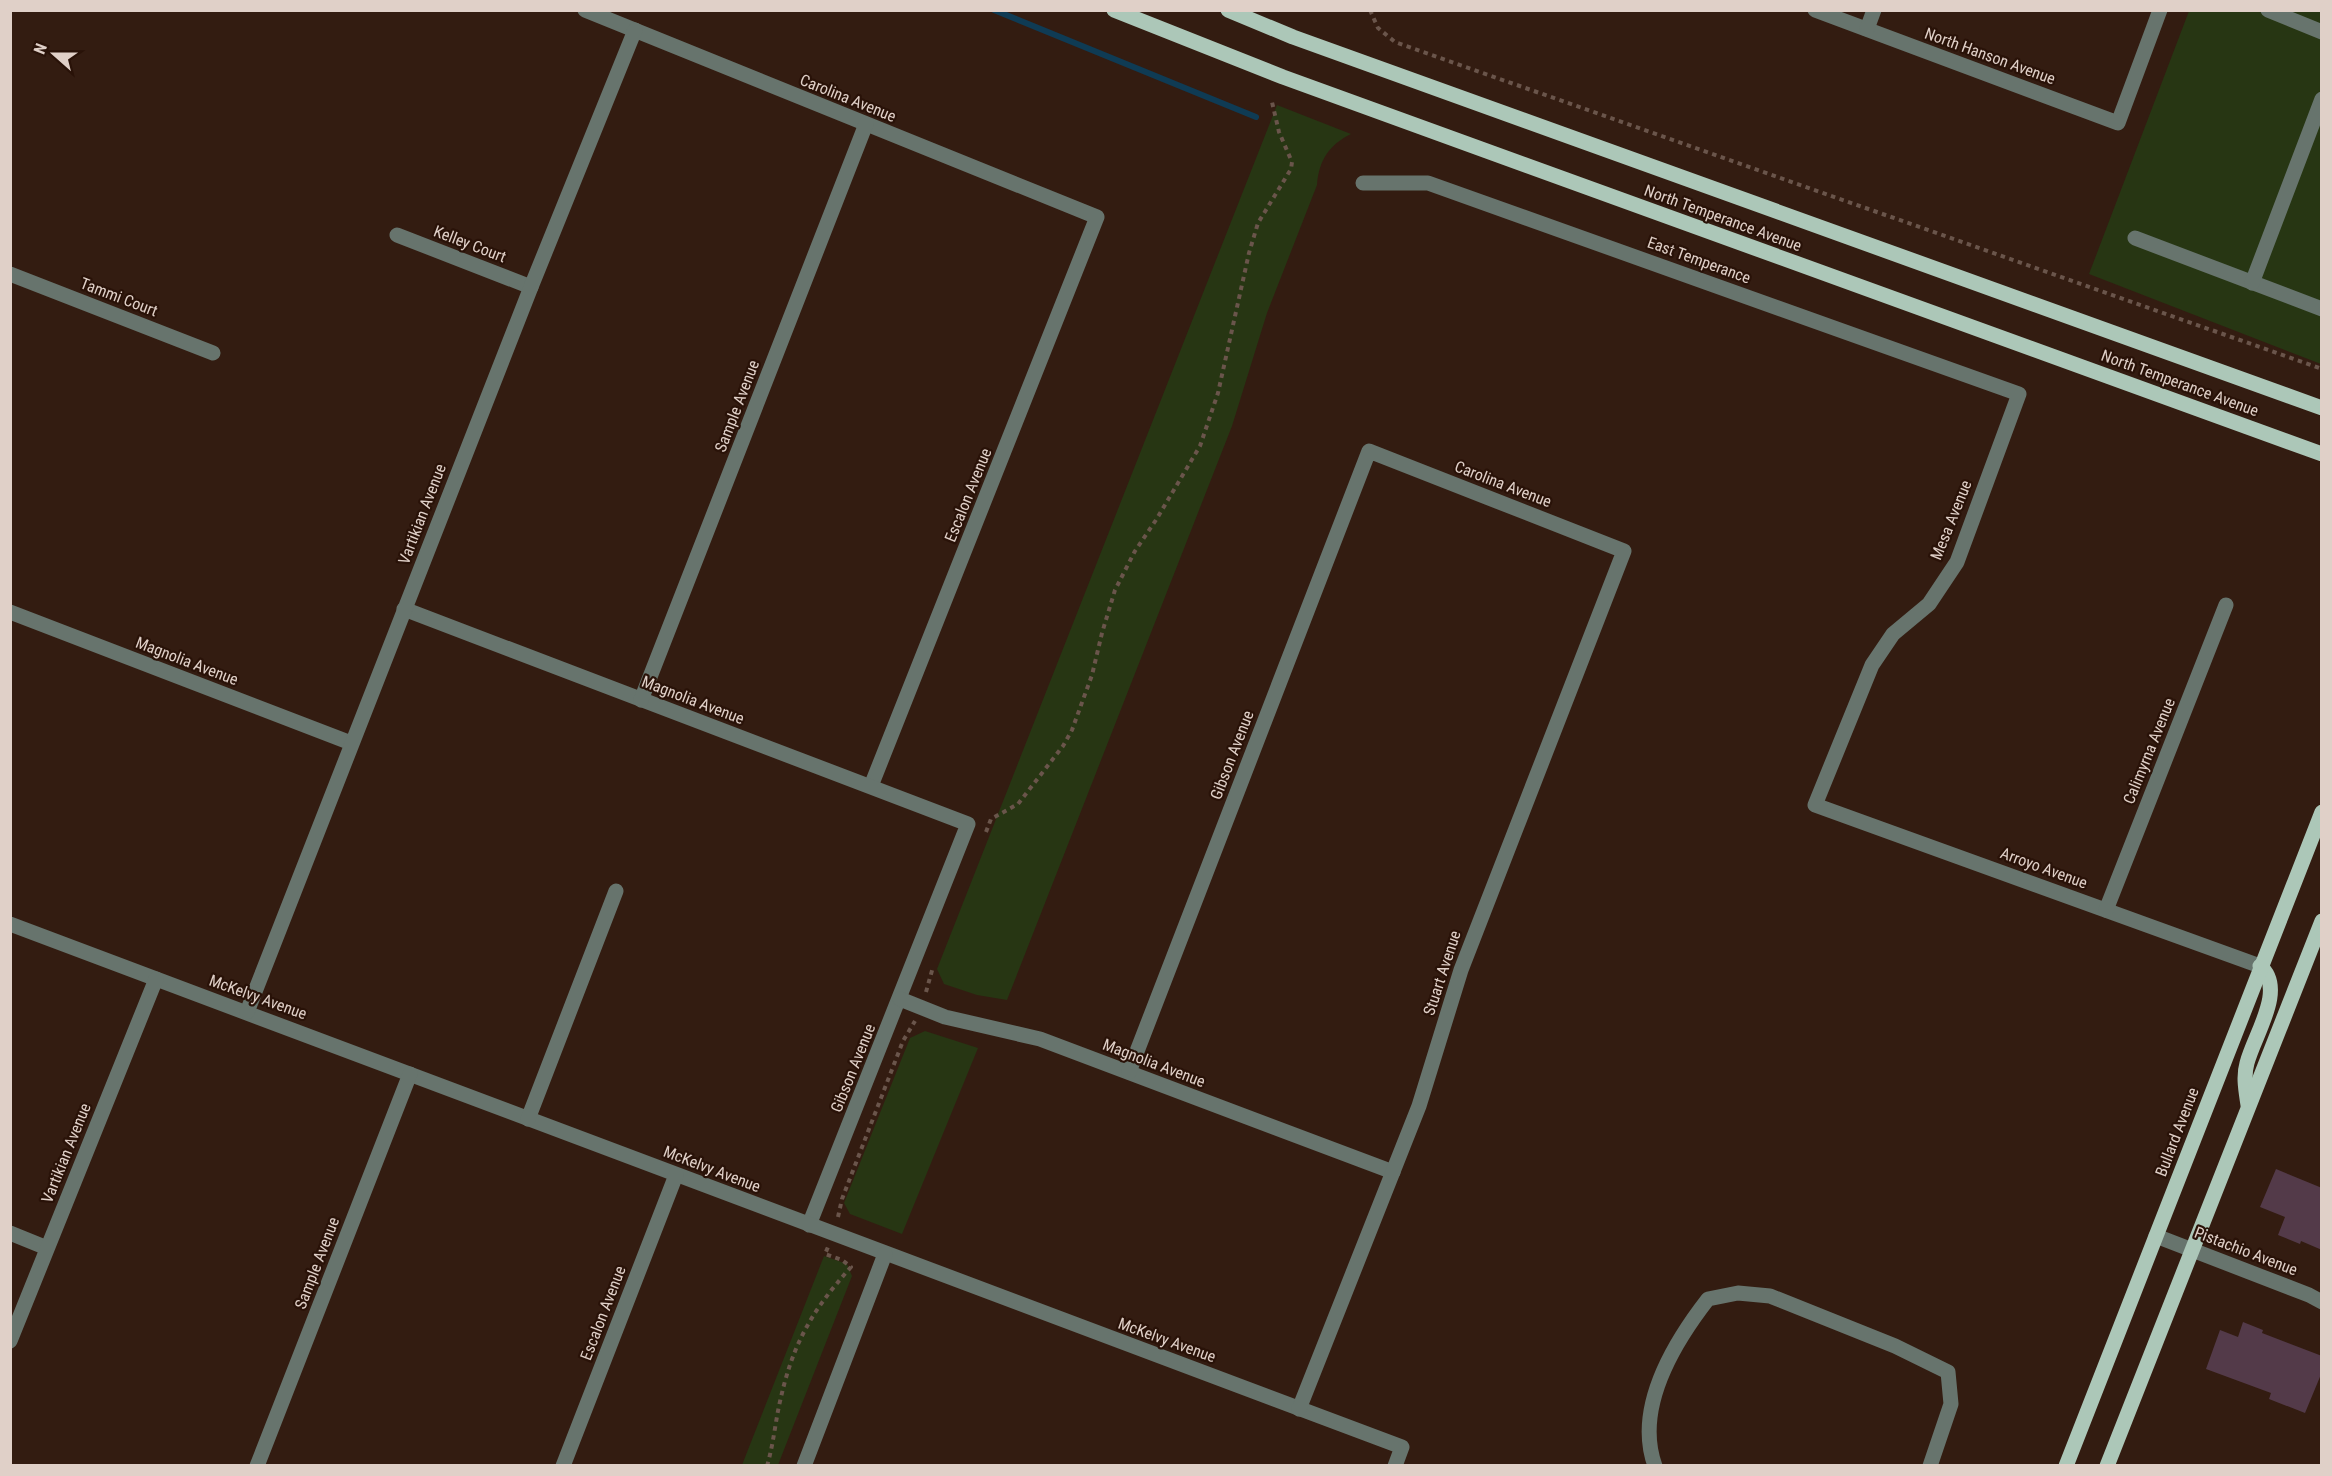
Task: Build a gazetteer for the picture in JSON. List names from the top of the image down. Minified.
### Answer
{"streets":{"main road":["North Temperance Avenue","Bullard Avenue"],"street":["North Hanson Avenue","Carolina Avenue","Kelley Court","East Temperance","Tammi Court","Sample Avenue","Escalon Avenue","Vartikian Avenue","Mesa Avenue","Magnolia Avenue","Calimyrna Avenue","Gibson Avenue","Arroyo Avenue","Stuart Avenue","McKelvy Avenue","Pistachio Avenue"]},"crossings":[["Carolina Avenue","Sample Avenue"],["Carolina Avenue","Escalon Avenue"],["Carolina Avenue","Vartikian Avenue"],["Carolina Avenue","Gibson Avenue"],["Carolina Avenue","Stuart Avenue"],["Kelley Court","Vartikian Avenue"],["East Temperance","Mesa Avenue"],["Sample Avenue","Magnolia Avenue"],["Sample Avenue","McKelvy Avenue"],["Escalon Avenue","Magnolia Avenue"],["Escalon Avenue","McKelvy Avenue"],["Vartikian Avenue","Magnolia Avenue"],["Vartikian Avenue","McKelvy Avenue"],["Mesa Avenue","Arroyo Avenue"],["Magnolia Avenue","Gibson Avenue"],["Magnolia Avenue","Stuart Avenue"],["Calimyrna Avenue","Arroyo Avenue"],["Gibson Avenue","McKelvy Avenue"],["Arroyo Avenue","Bullard Avenue"],["Stuart Avenue","McKelvy Avenue"],["Bullard Avenue","Pistachio Avenue"]],"north":"left"}
